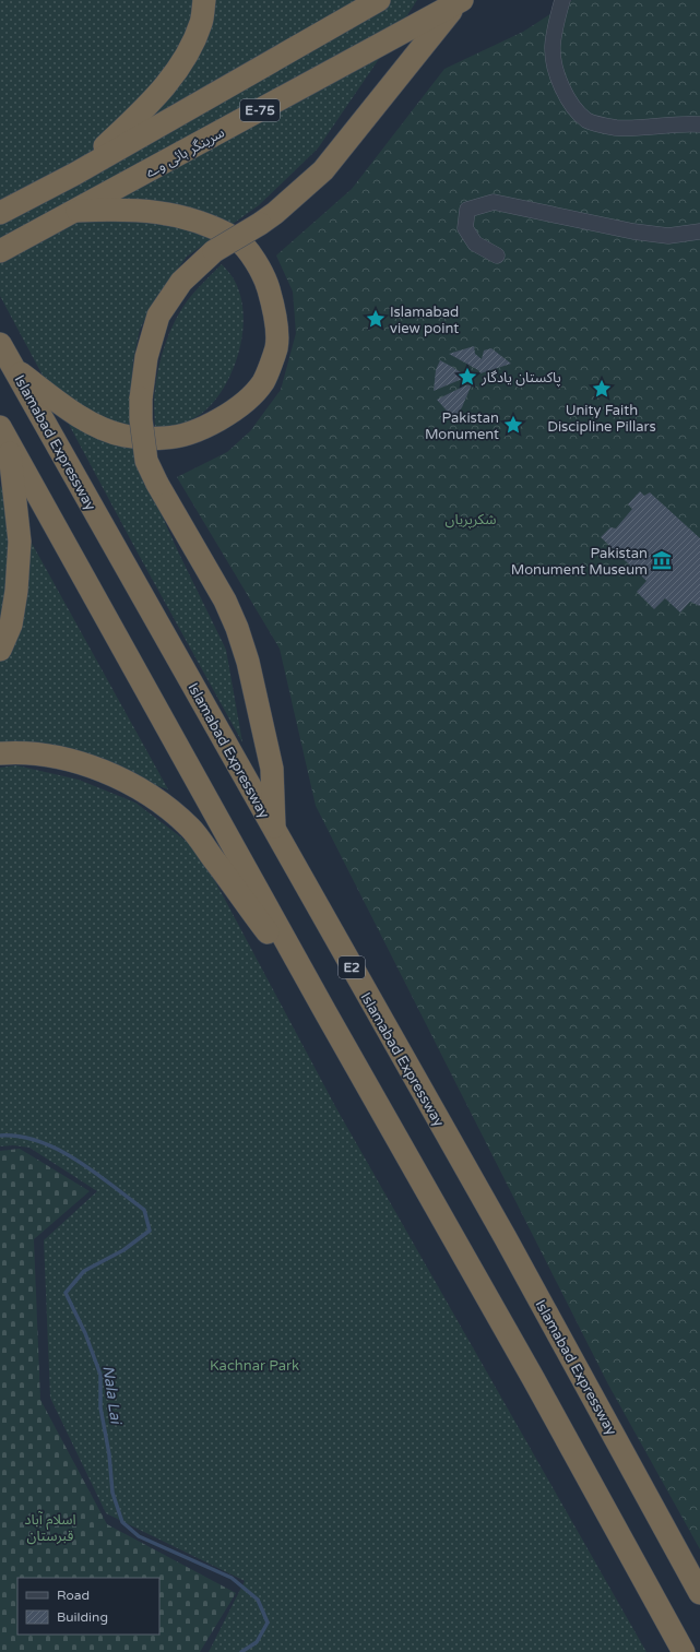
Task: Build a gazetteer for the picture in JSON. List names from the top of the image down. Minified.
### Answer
{"streets":{"highway":["E-75","سرینگر ہائی وے","Islamabad Expressway","E2"]},"water":["Nala Lai"],"parks":["شکرپریاں","Kachnar Park","اسلام آباد قبرستان"],"places":{"place":["Islamabad view point","پاکستان یادگار","Unity Faith Discipline Pillars","Pakistan Monument"],"museum":["Pakistan Monument Museum"]},"legend":["Road","Building"]}
